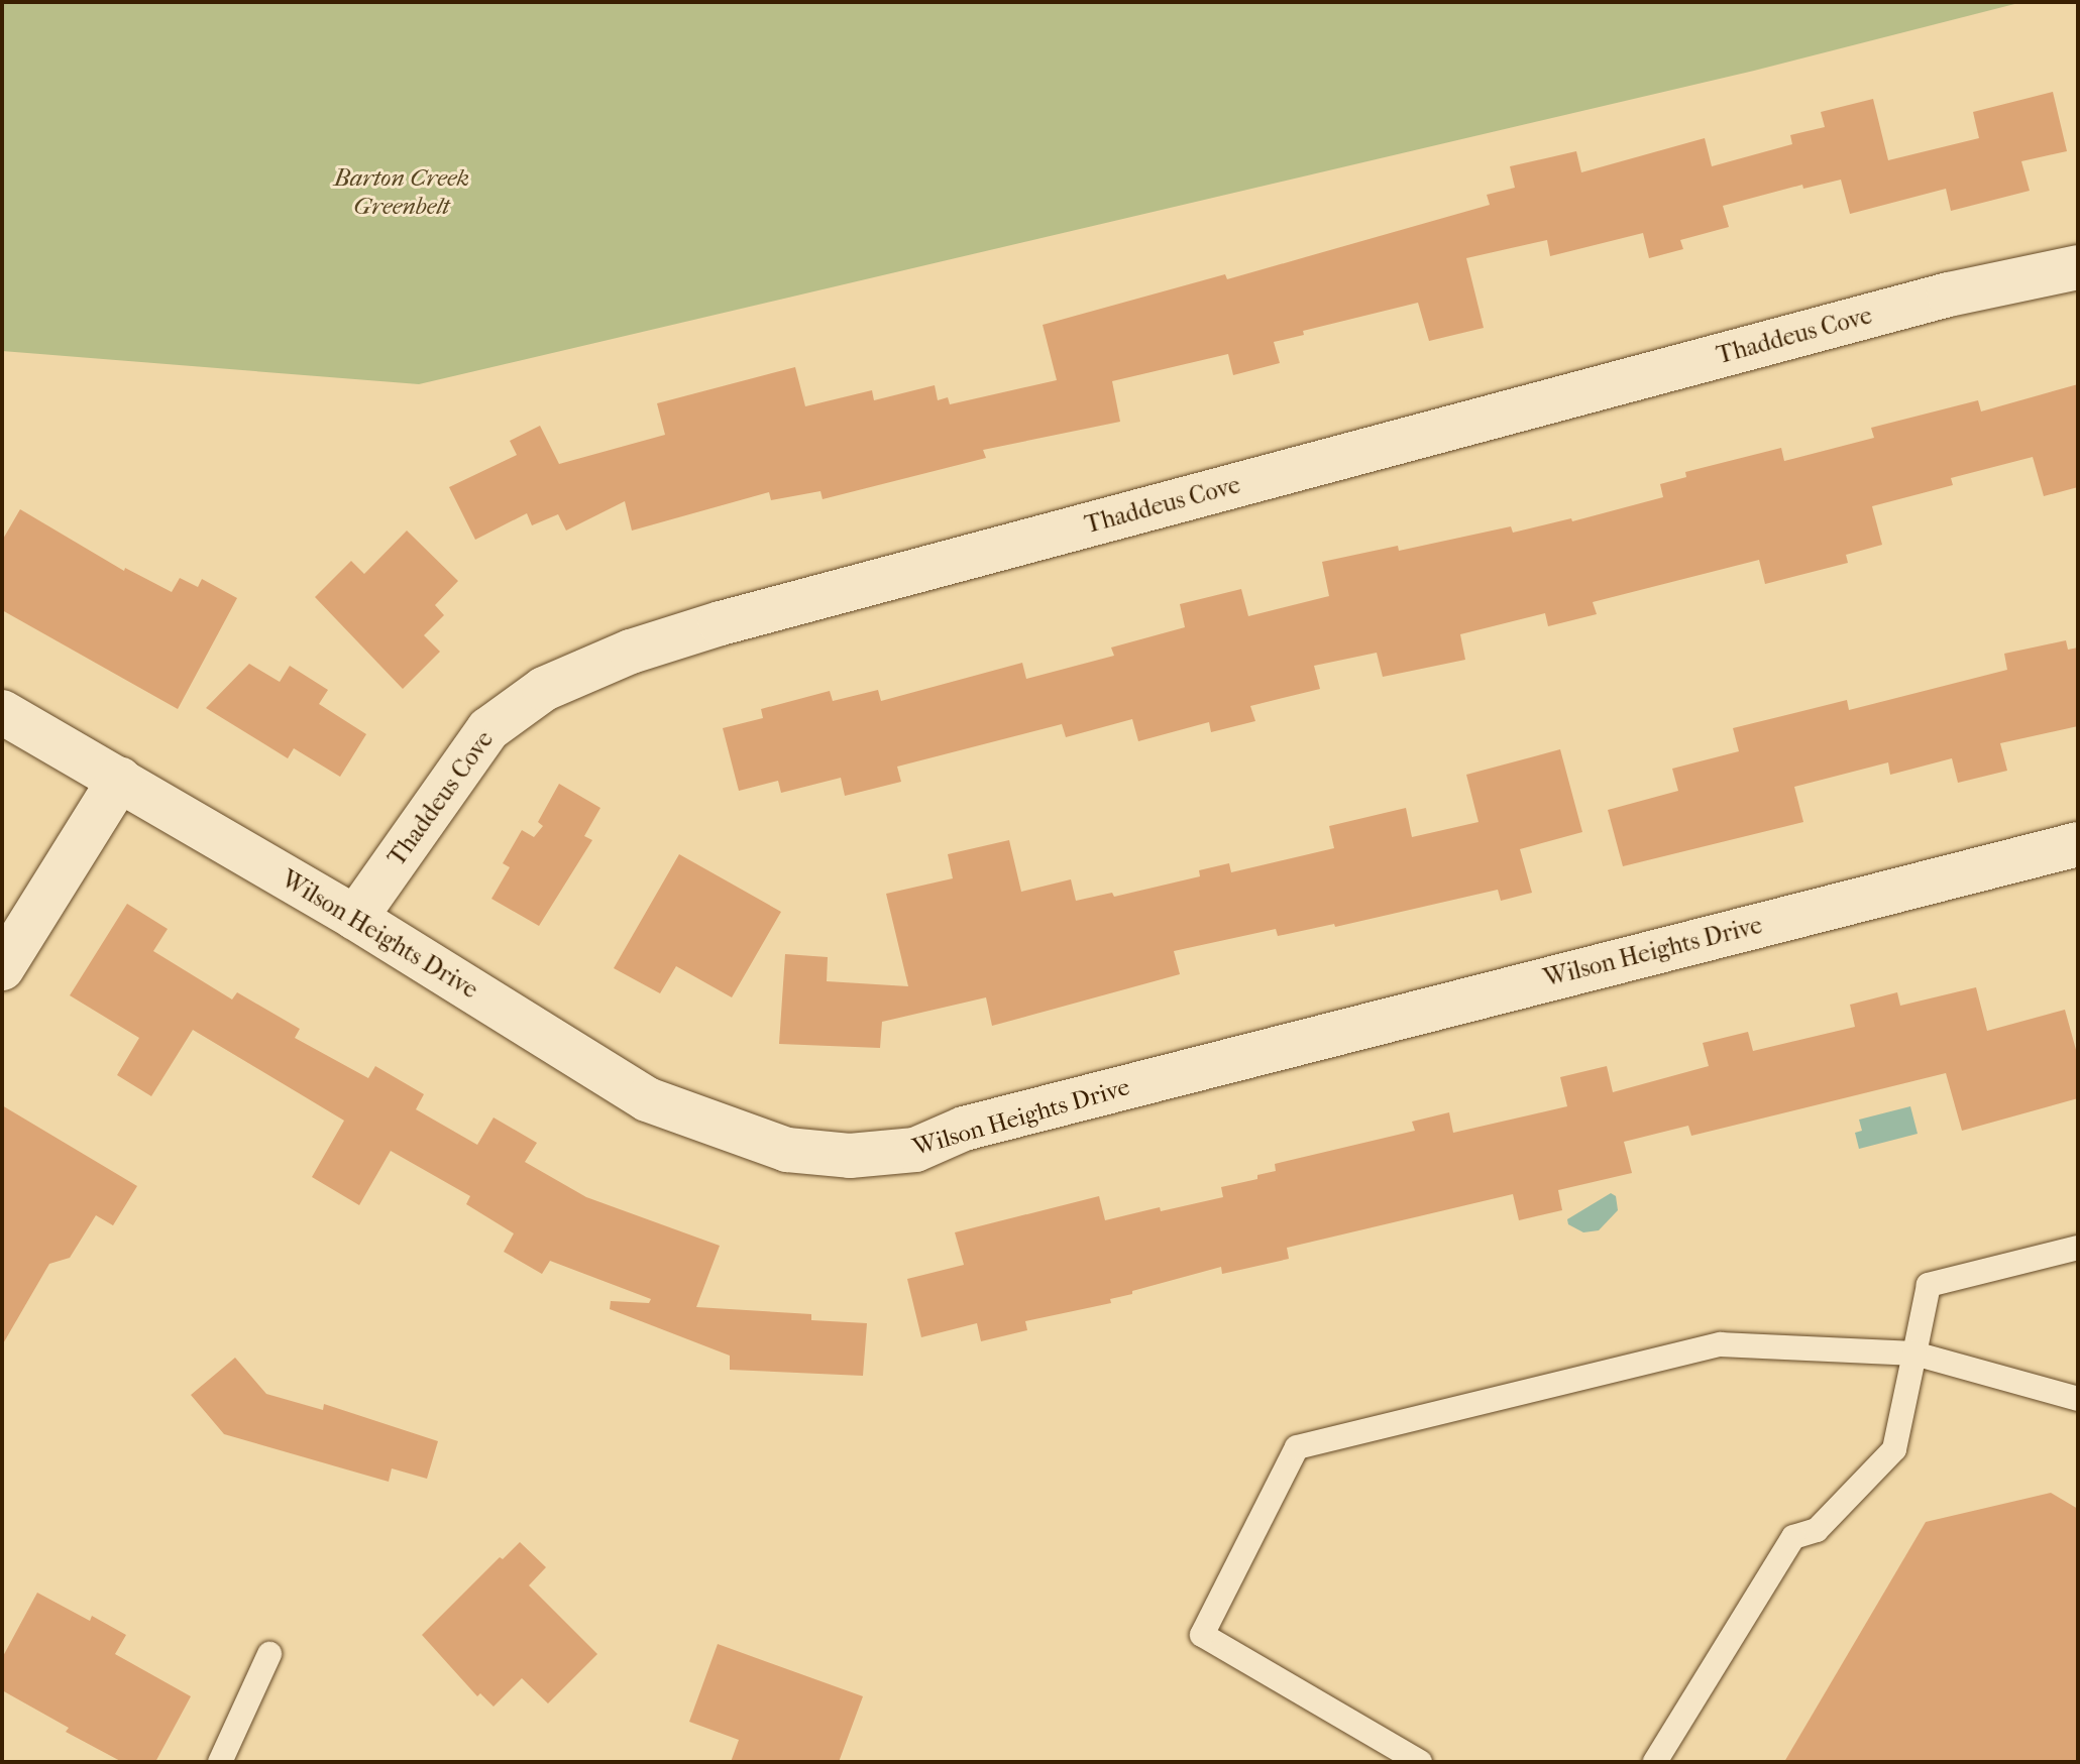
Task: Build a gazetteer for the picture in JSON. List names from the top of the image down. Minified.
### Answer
{"streets":{"street":["Thaddeus Cove","Wilson Heights Drive"]},"crossings":[["Thaddeus Cove","Wilson Heights Drive"]],"parks":["Barton Creek Greenbelt"]}
